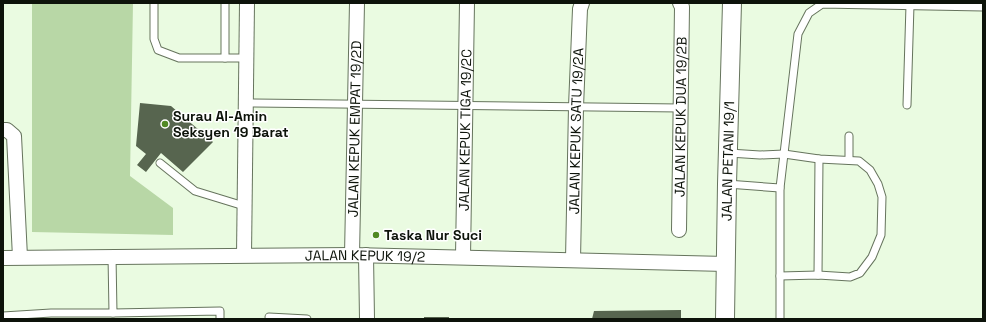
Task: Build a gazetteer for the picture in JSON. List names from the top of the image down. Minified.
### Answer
{"streets":{"street":["JALAN KEPUK DUA 19/2B","JALAN KEPUK EMPAT 19/2D","JALAN KEPUK TIGA 19/2C","JALAN KEPUK SATU 19/2A","JALAN PETANI 19/1","JALAN KEPUK 19/2"]},"crossings":[["JALAN KEPUK EMPAT 19/2D","JALAN KEPUK 19/2"],["JALAN KEPUK TIGA 19/2C","JALAN KEPUK 19/2"],["JALAN KEPUK SATU 19/2A","JALAN KEPUK 19/2"],["JALAN PETANI 19/1","JALAN KEPUK 19/2"]],"places":["Surau Al-Amin Seksyen 19 Barat","Taska Nur Suci"]}
